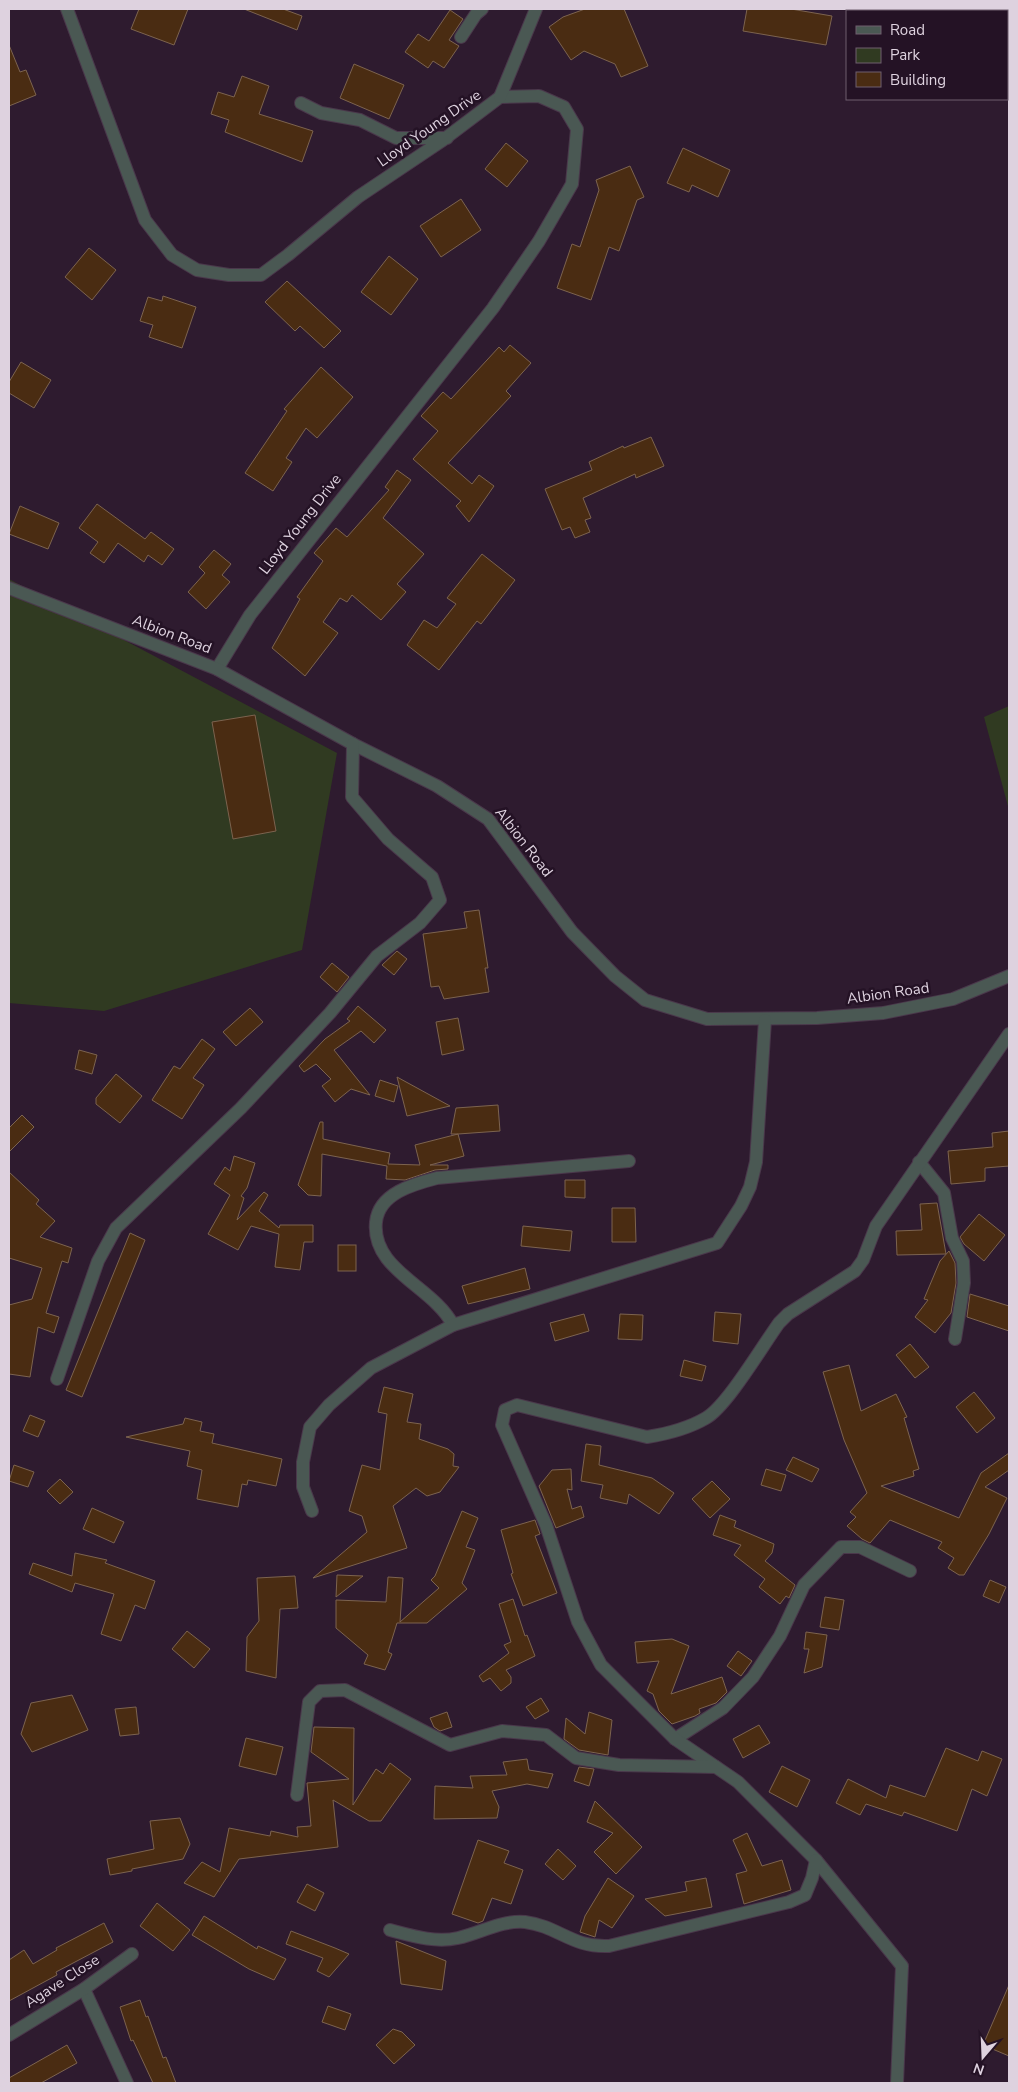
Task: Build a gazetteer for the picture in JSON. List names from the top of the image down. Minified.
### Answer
{"streets":{"street":["Lloyd Young Drive","Albion Road","Agave Close"]},"crossings":[["Lloyd Young Drive","Albion Road"]],"legend":["Road","Park","Building"],"north":"bottom"}
